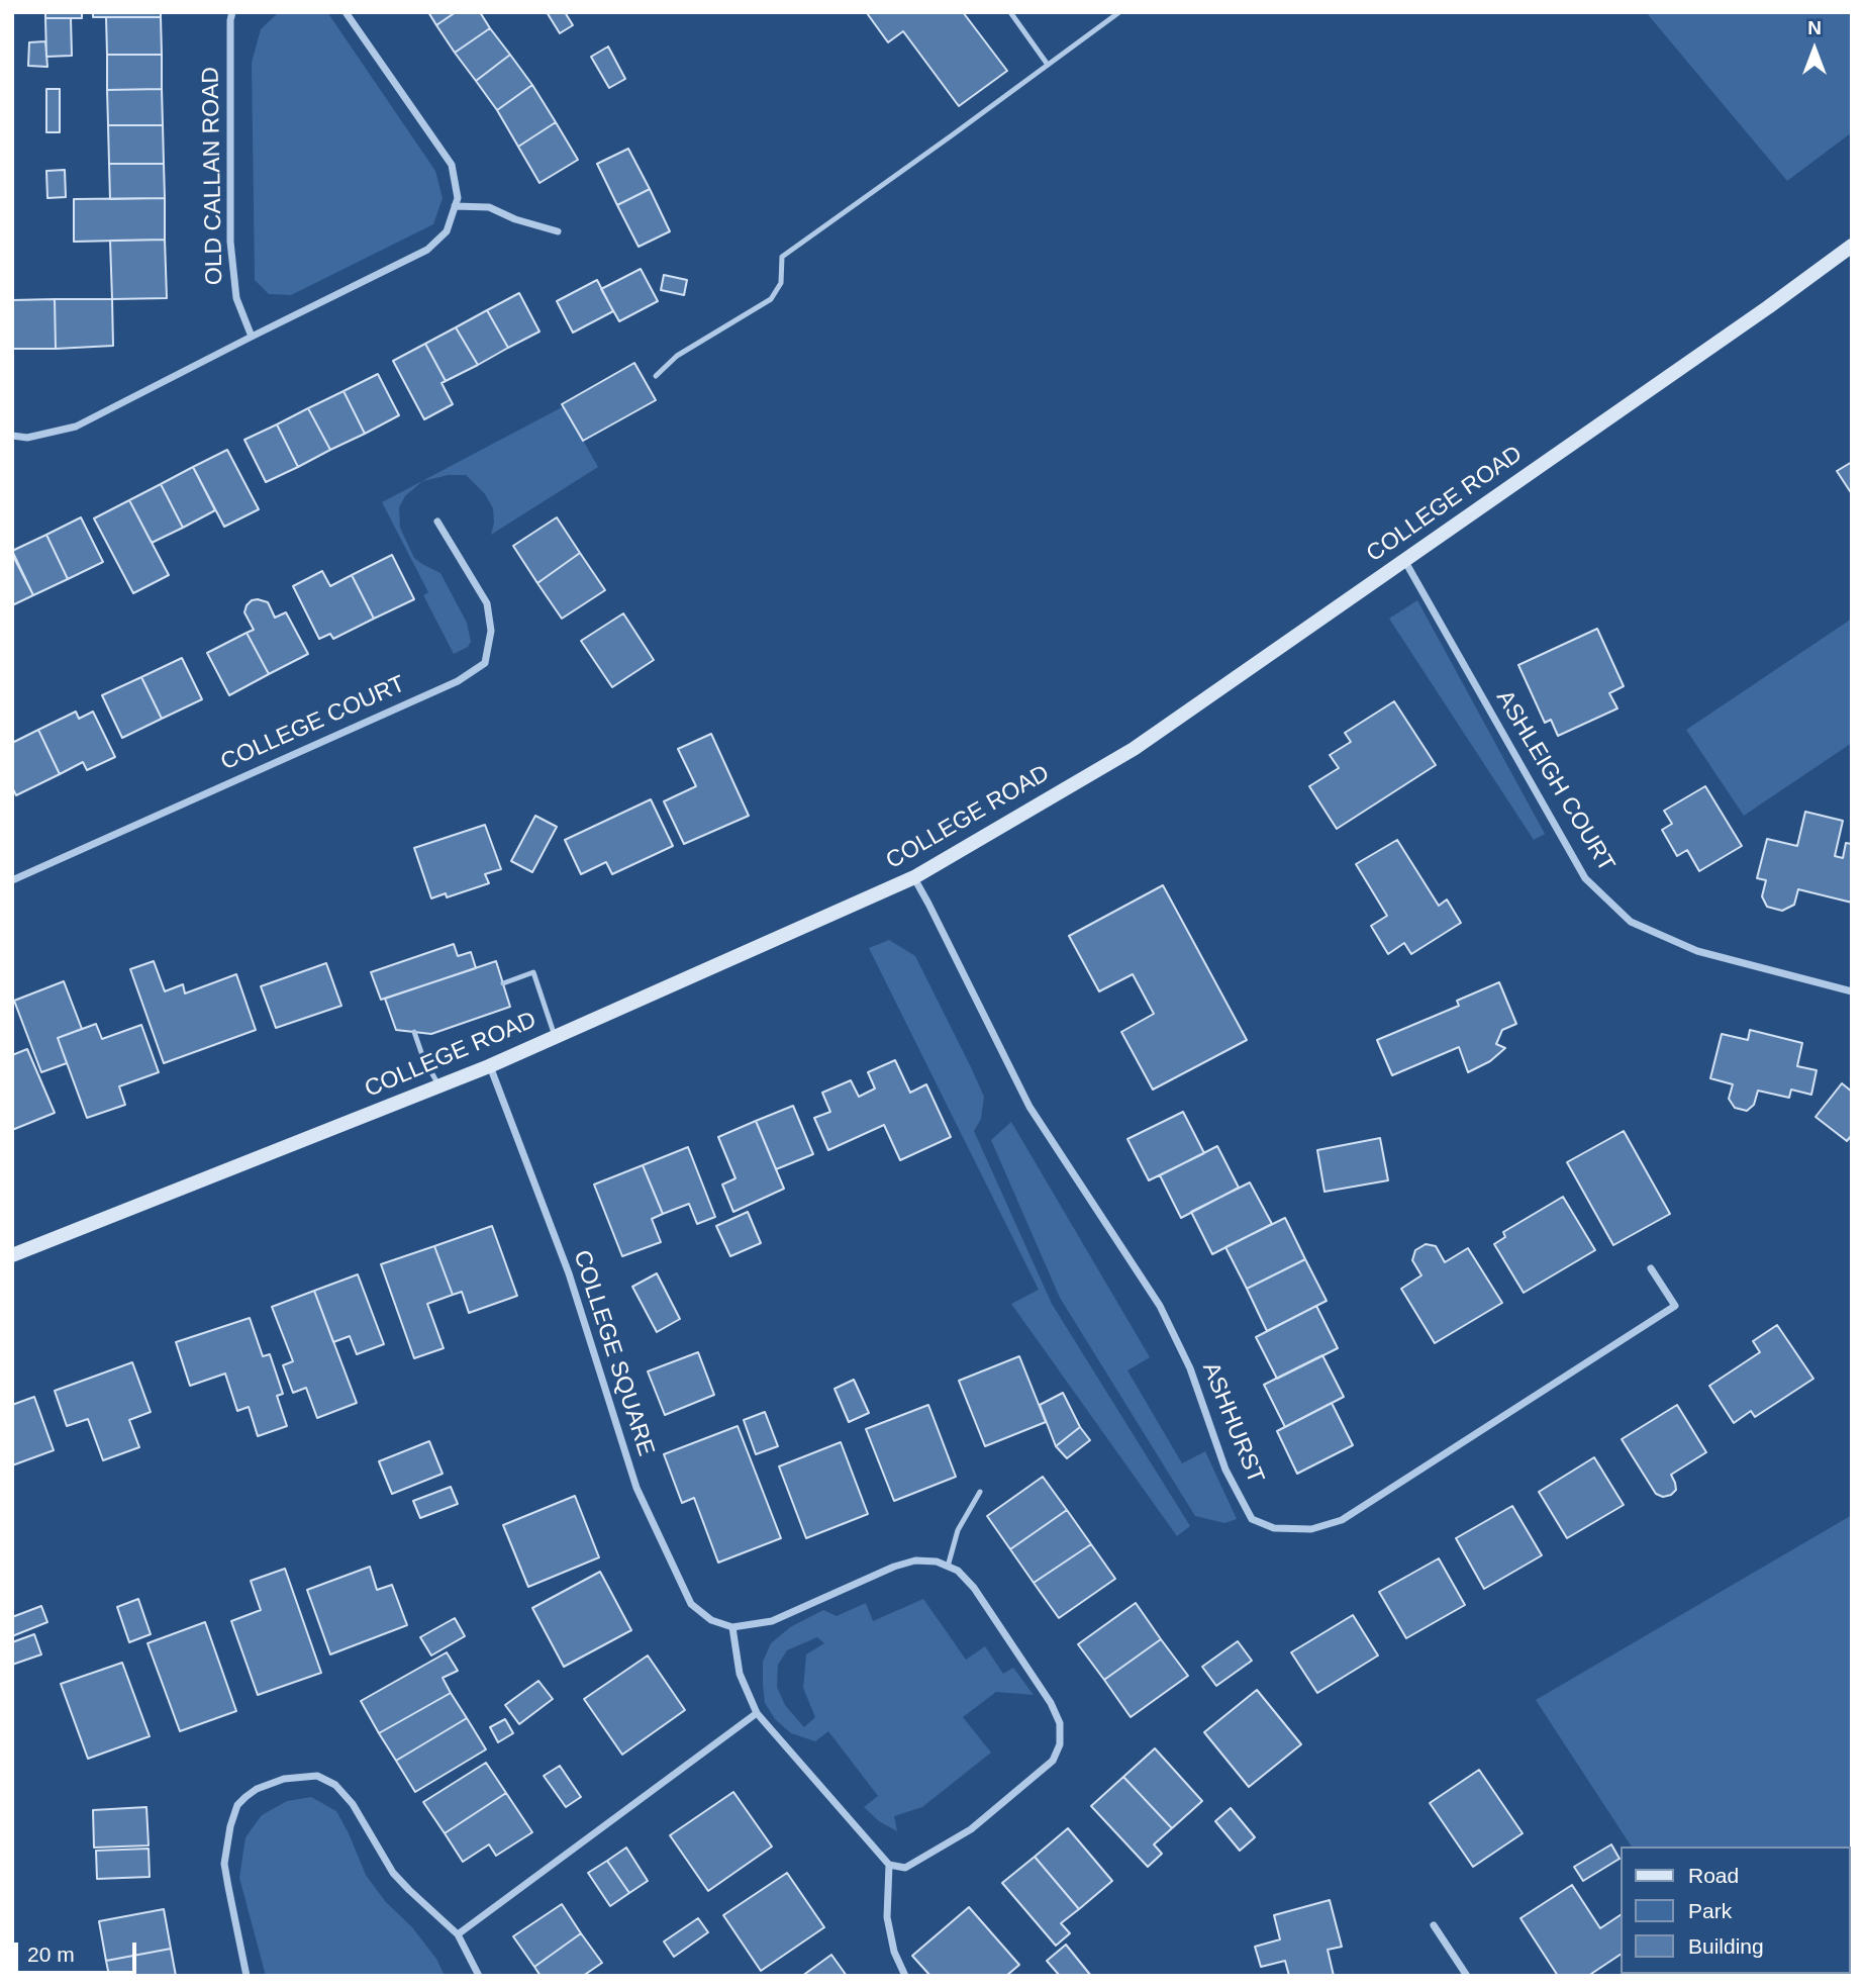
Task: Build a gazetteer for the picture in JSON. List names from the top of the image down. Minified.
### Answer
{"streets":{"main road":["COLLEGE ROAD"],"street":["OLD CALLAN ROAD","COLLEGE COURT","ASHLEIGH COURT","COLLEGE SQUARE","ASHHURST"]},"crossings":[["COLLEGE ROAD","ASHLEIGH COURT"],["COLLEGE ROAD","COLLEGE SQUARE"],["COLLEGE ROAD","ASHHURST"]],"legend":["Road","Park","Building"],"scale_bar":"20 m","north":"top"}
